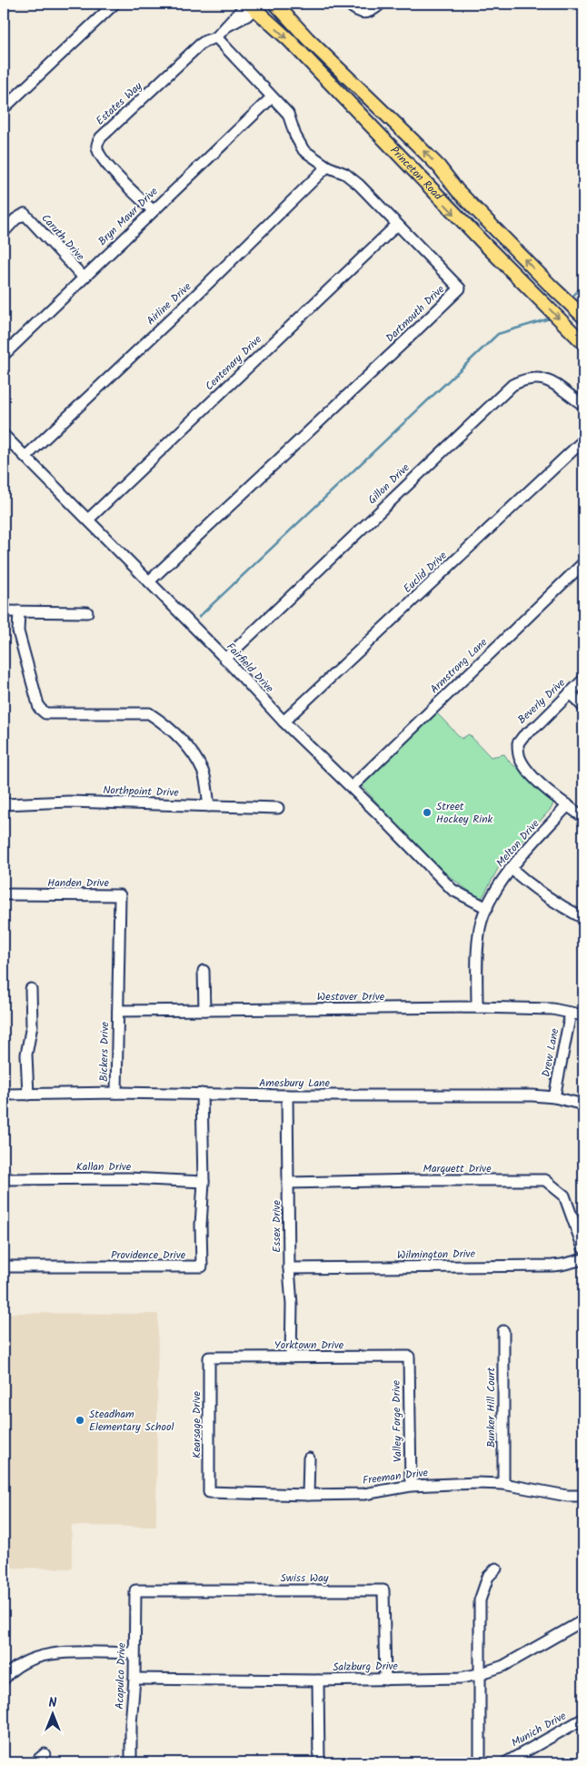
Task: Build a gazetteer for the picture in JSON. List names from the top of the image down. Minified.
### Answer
{"streets":{"main road":["Princeton Road"],"street":["Estates Way","Bryn Mawr Drive","Caruth Drive","Airline Drive","Dartmouth Drive","Centenary Drive","Gillon Drive","Euclid Drive","Armstrong Lane","Fairfield Drive","Beverly Drive","Northpoint Drive","Melton Drive","Handen Drive","Westover Drive","Bickers Drive","Drew Lane","Amesbury Lane","Kallan Drive","Marquett Drive","Essex Drive","Providence Drive","Wilmington Drive","Yorktown Drive","Bunker Hill Court","Valley Forge Drive","Kearsage Drive","Freeman Drive","Swiss Way","Salzburg Drive","Acapulco Drive","Munich Drive"]},"crossings":[["Estates Way","Princeton Road"],["Estates Way","Bryn Mawr Drive"],["Estates Way","Dartmouth Drive"],["Bryn Mawr Drive","Caruth Drive"],["Bryn Mawr Drive","Dartmouth Drive"],["Airline Drive","Dartmouth Drive"],["Airline Drive","Fairfield Drive"],["Dartmouth Drive","Centenary Drive"],["Dartmouth Drive","Fairfield Drive"],["Centenary Drive","Fairfield Drive"],["Gillon Drive","Fairfield Drive"],["Euclid Drive","Fairfield Drive"],["Armstrong Lane","Fairfield Drive"],["Fairfield Drive","Melton Drive"],["Beverly Drive","Melton Drive"],["Melton Drive","Westover Drive"],["Handen Drive","Westover Drive"],["Handen Drive","Bickers Drive"],["Westover Drive","Bickers Drive"],["Westover Drive","Drew Lane"],["Bickers Drive","Amesbury Lane"],["Drew Lane","Amesbury Lane"],["Amesbury Lane","Essex Drive"],["Amesbury Lane","Providence Drive"],["Kallan Drive","Providence Drive"],["Marquett Drive","Essex Drive"],["Essex Drive","Wilmington Drive"],["Essex Drive","Yorktown Drive"],["Yorktown Drive","Valley Forge Drive"],["Yorktown Drive","Kearsage Drive"],["Bunker Hill Court","Freeman Drive"],["Valley Forge Drive","Freeman Drive"],["Kearsage Drive","Freeman Drive"],["Swiss Way","Salzburg Drive"],["Swiss Way","Acapulco Drive"],["Salzburg Drive","Acapulco Drive"]],"places":["Street Hockey Rink","Steadham Elementary School"],"north":"top"}
